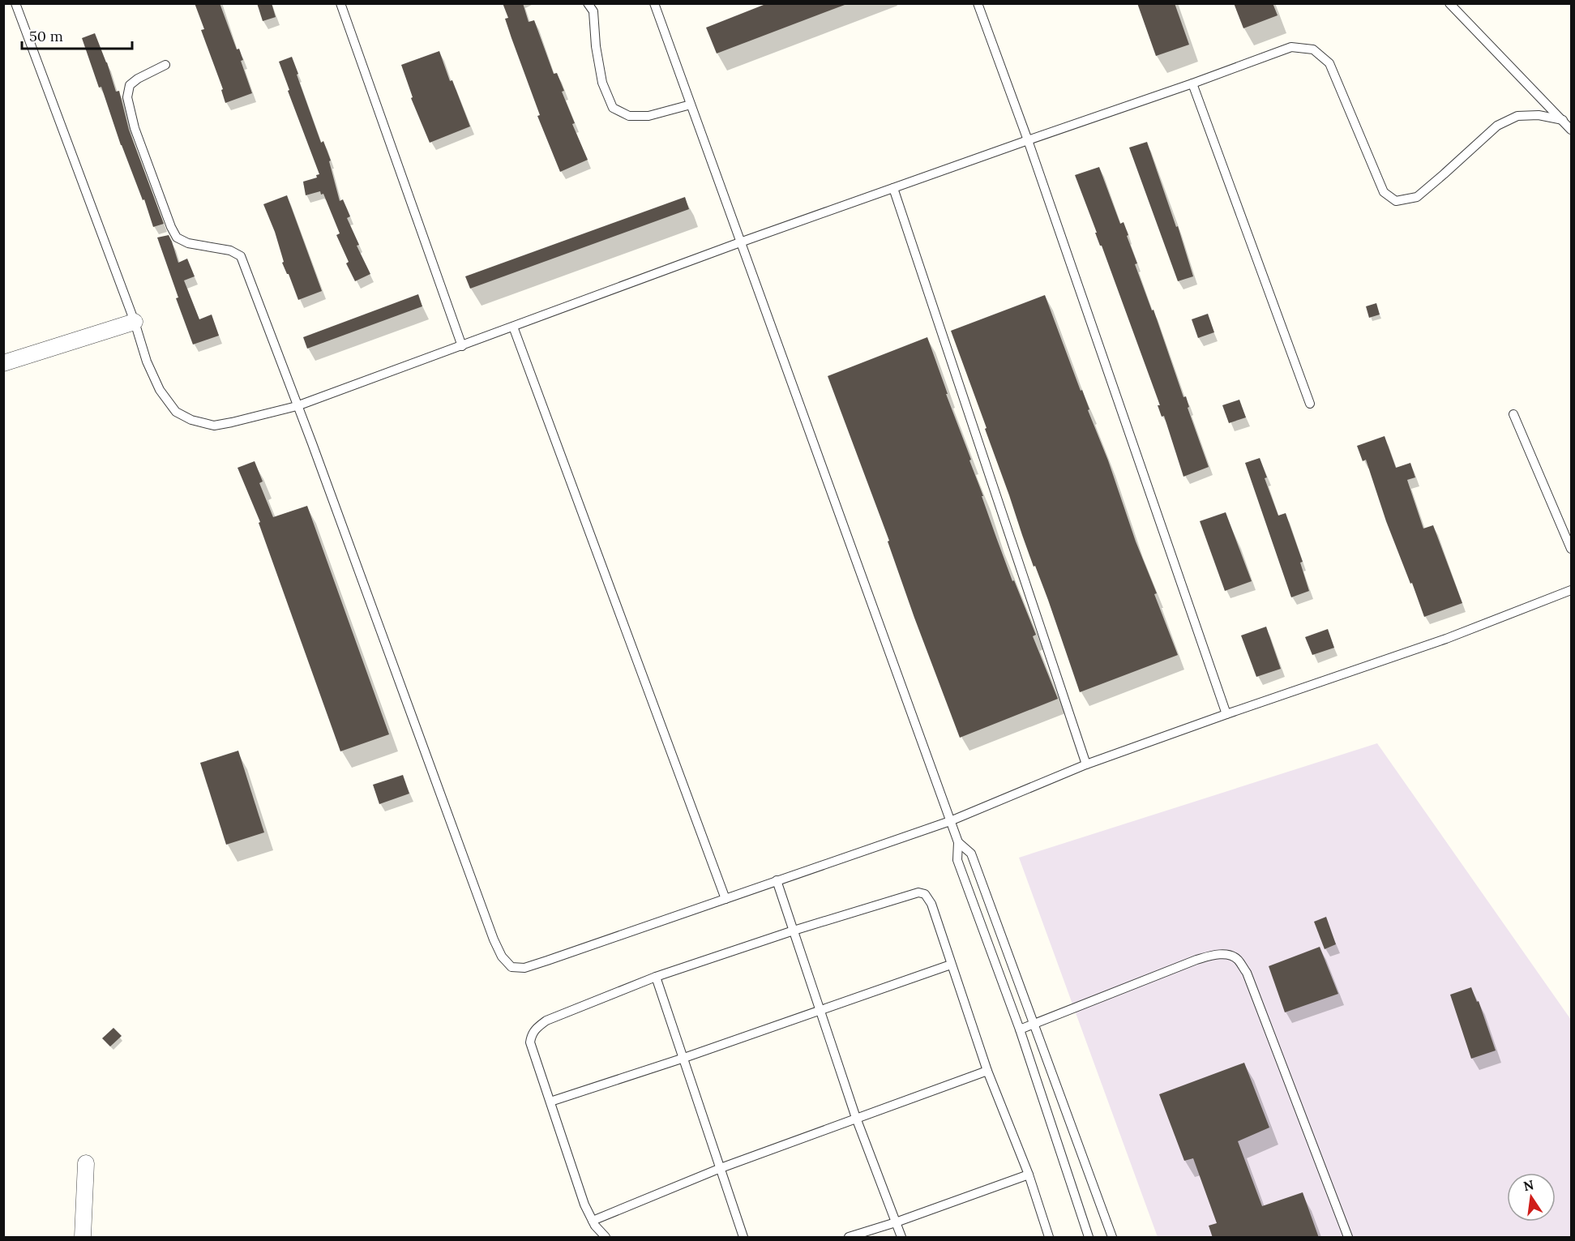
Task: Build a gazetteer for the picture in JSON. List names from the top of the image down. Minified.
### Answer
{"scale_bar":"50 m","north":"top"}
